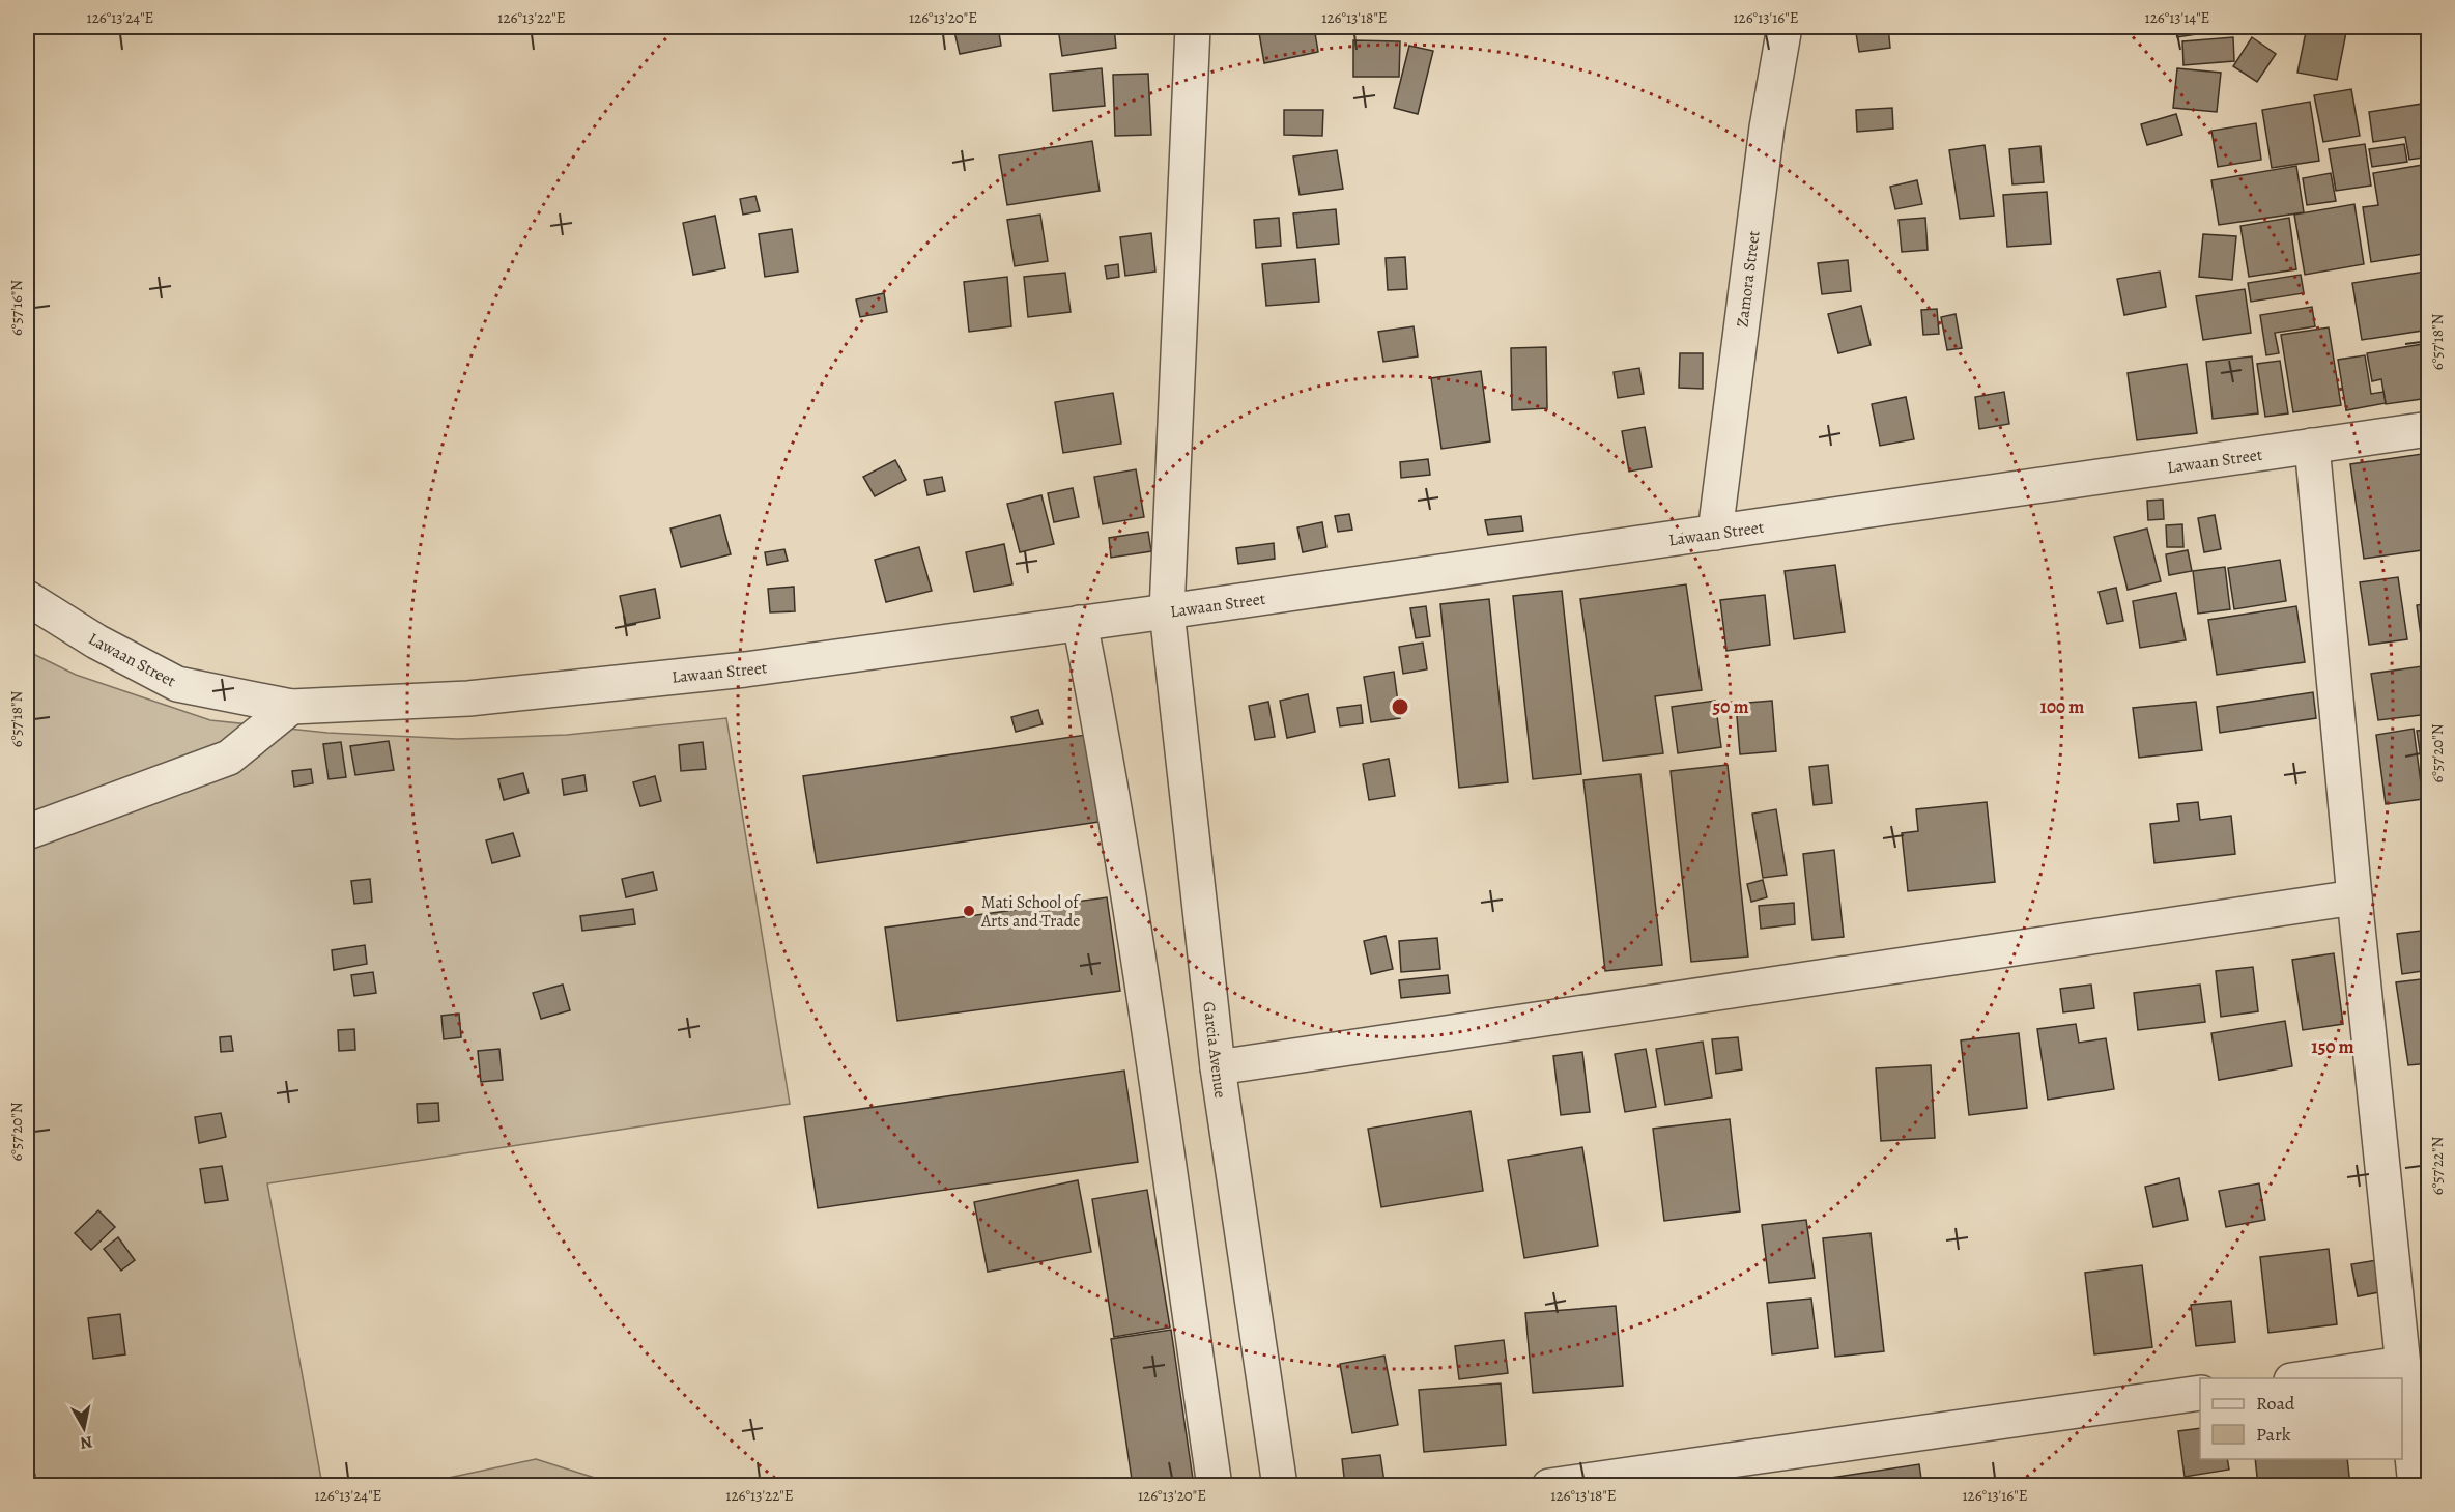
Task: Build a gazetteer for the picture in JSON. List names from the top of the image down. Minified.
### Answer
{"streets":{"street":["Zamora Street","Lawaan Street","Garcia Avenue"]},"crossings":[["Zamora Street","Lawaan Street"],["Lawaan Street","Garcia Avenue"]],"places":["Mati School of Arts and Trade"],"legend":["Road","Park"],"north":"bottom","coordinates":["126°13'24\"E","126°13'22\"E","126°13'20\"E","126°13'18\"E","126°13'16\"E","126°13'14\"E","6°57'16\"N","6°57'18\"N","6°57'20\"N","6°57'22\"N"],"rings":["50 m","100 m","150 m"]}
